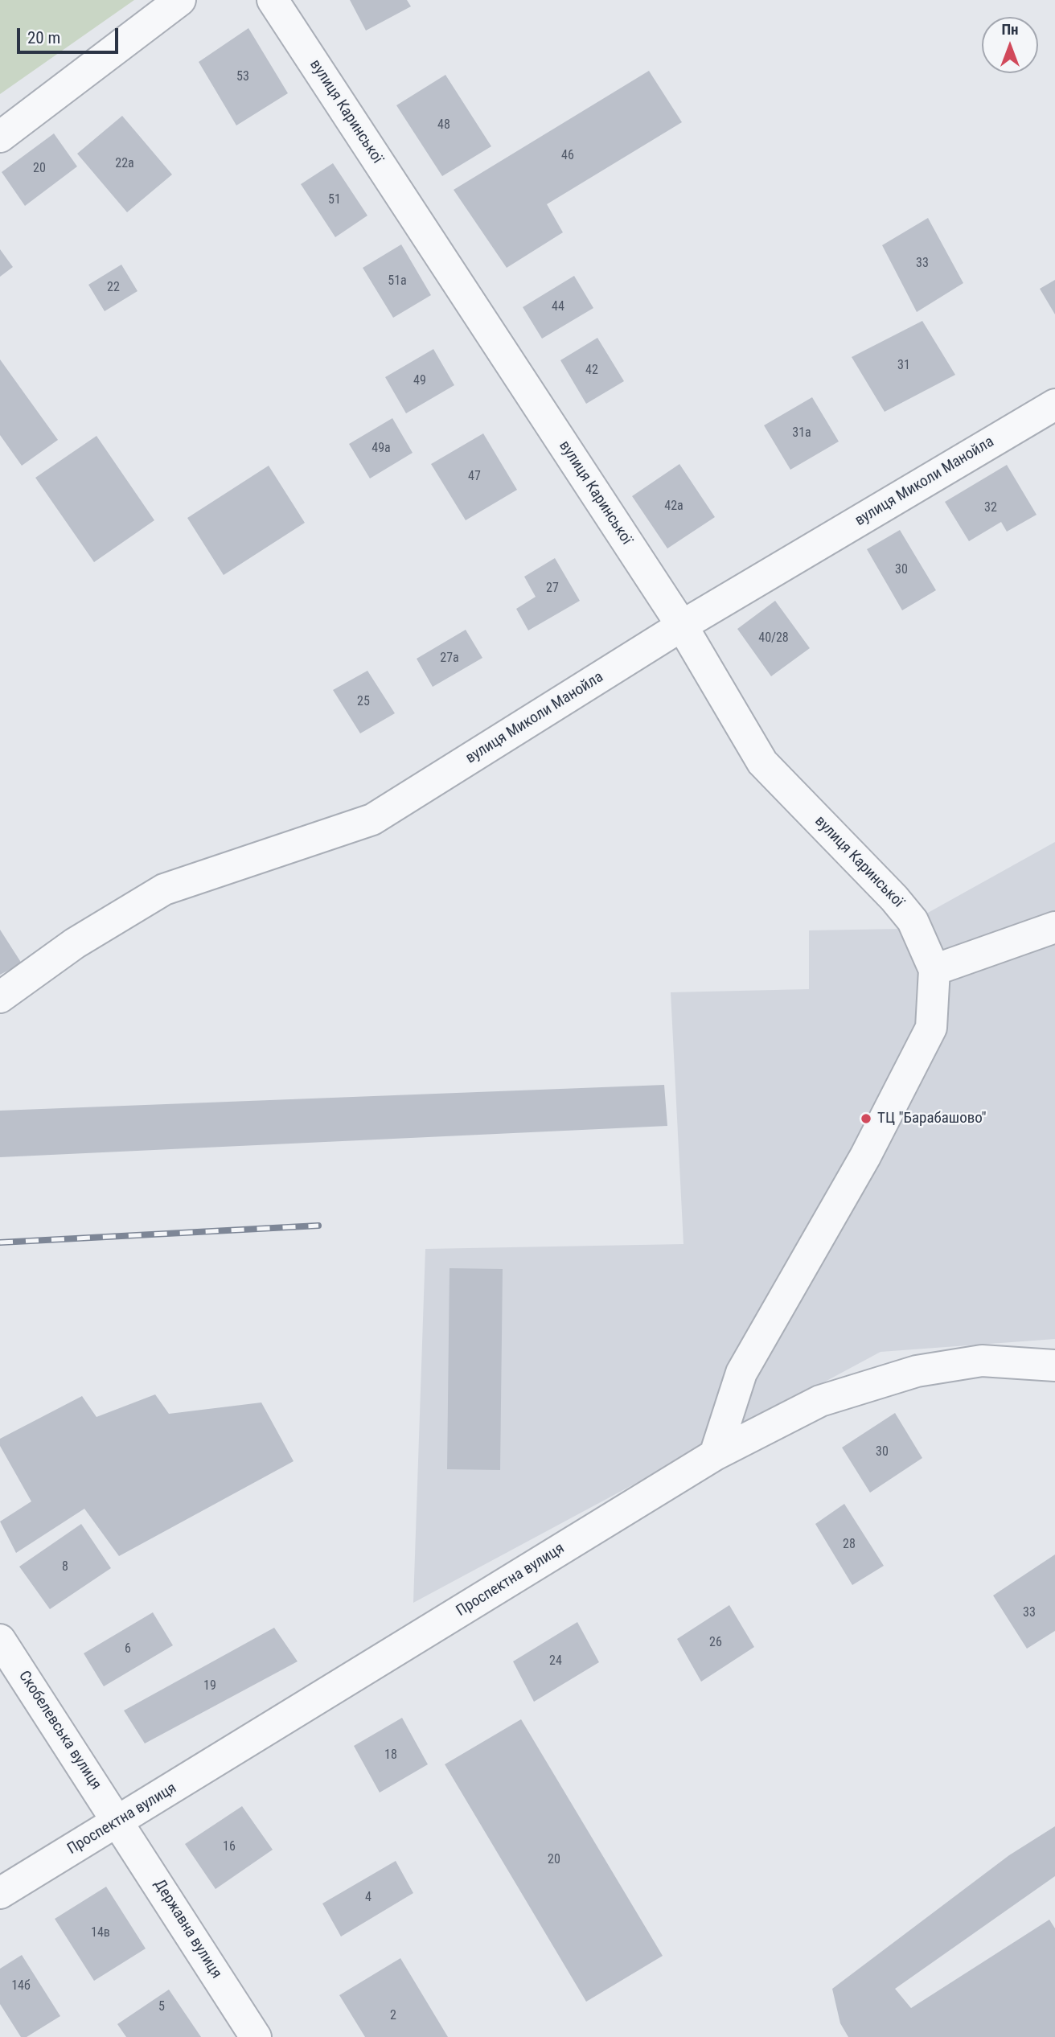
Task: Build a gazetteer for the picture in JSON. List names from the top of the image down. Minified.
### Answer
{"streets":{"street":["вулиця Каринської","вулиця Миколи Манойла","Проспектна вулиця","Скобелевська вулиця","Державна вулиця"]},"crossings":[["вулиця Каринської","вулиця Миколи Манойла"],["Проспектна вулиця","Скобелевська вулиця"],["Проспектна вулиця","Державна вулиця"],["Скобелевська вулиця","Державна вулиця"]],"places":["ТЦ \"Барабашово\""],"house_numbers":["53","48","46","22а","20","51","33","51а","22","44","31","42","49","31а","49а","47","42а","32","30","27","40/28","27а","25","30","28","8","33","26","6","24","19","18","16","20","4","14в","14б","5","2"],"scale_bar":"20 m","north":"top"}
